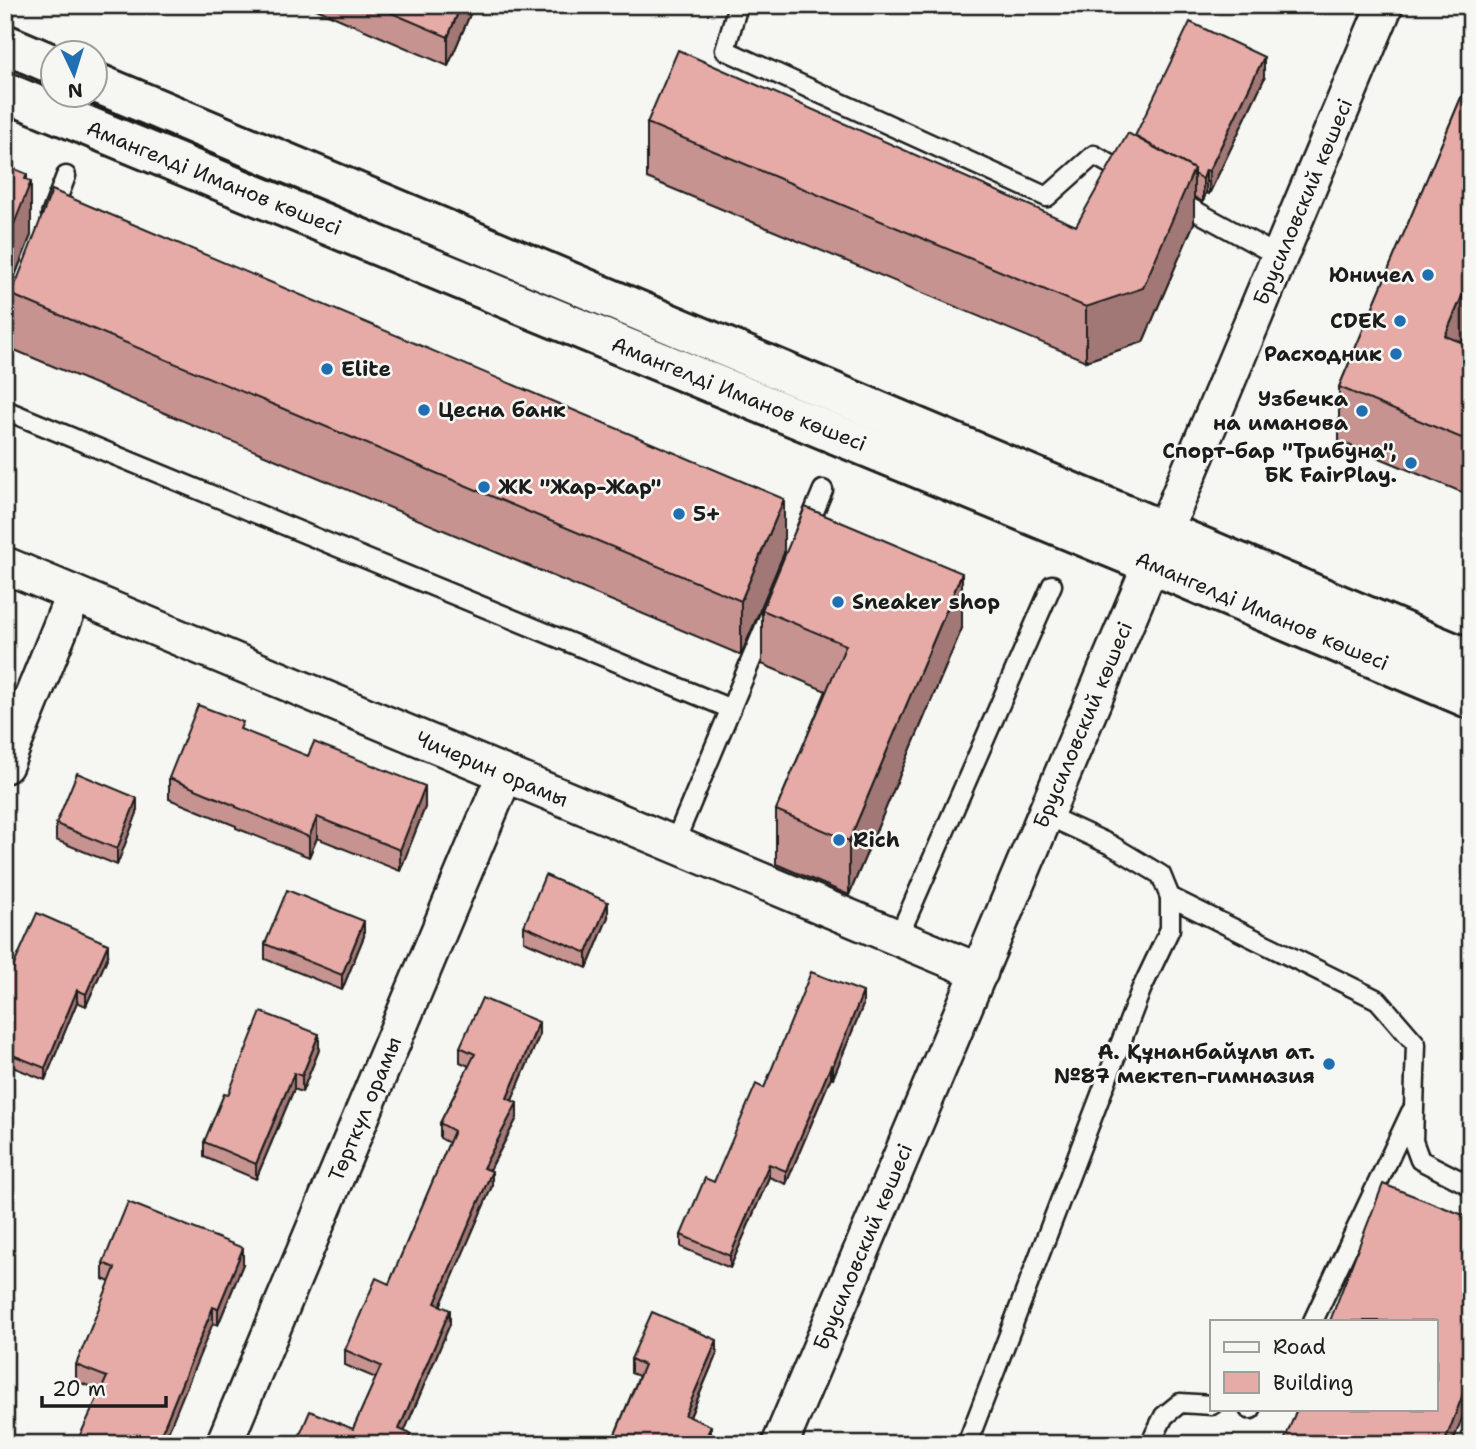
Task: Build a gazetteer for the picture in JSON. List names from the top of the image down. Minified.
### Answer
{"streets":{"main road":["Амангелді Иманов көшесі"],"street":["Брусиловский көшесі","Чичерин орамы","Төрткүл орамы"]},"crossings":[["Амангелді Иманов көшесі","Брусиловский көшесі"],["Брусиловский көшесі","Чичерин орамы"],["Чичерин орамы","Төрткүл орамы"]],"places":["Юничел","CDEK","Расходник","Elite","Цесна банк","Узбечка на иманова","Спорт-бар \"Трибуна\", БК FairPlay.","ЖК \"Жар-Жар\"","5+","Sneaker shop","Rich","А. Құнанбайұлы ат. №87 мектеп-гимназия"],"legend":["Road","Building"],"scale_bar":"20 m","north":"bottom"}
